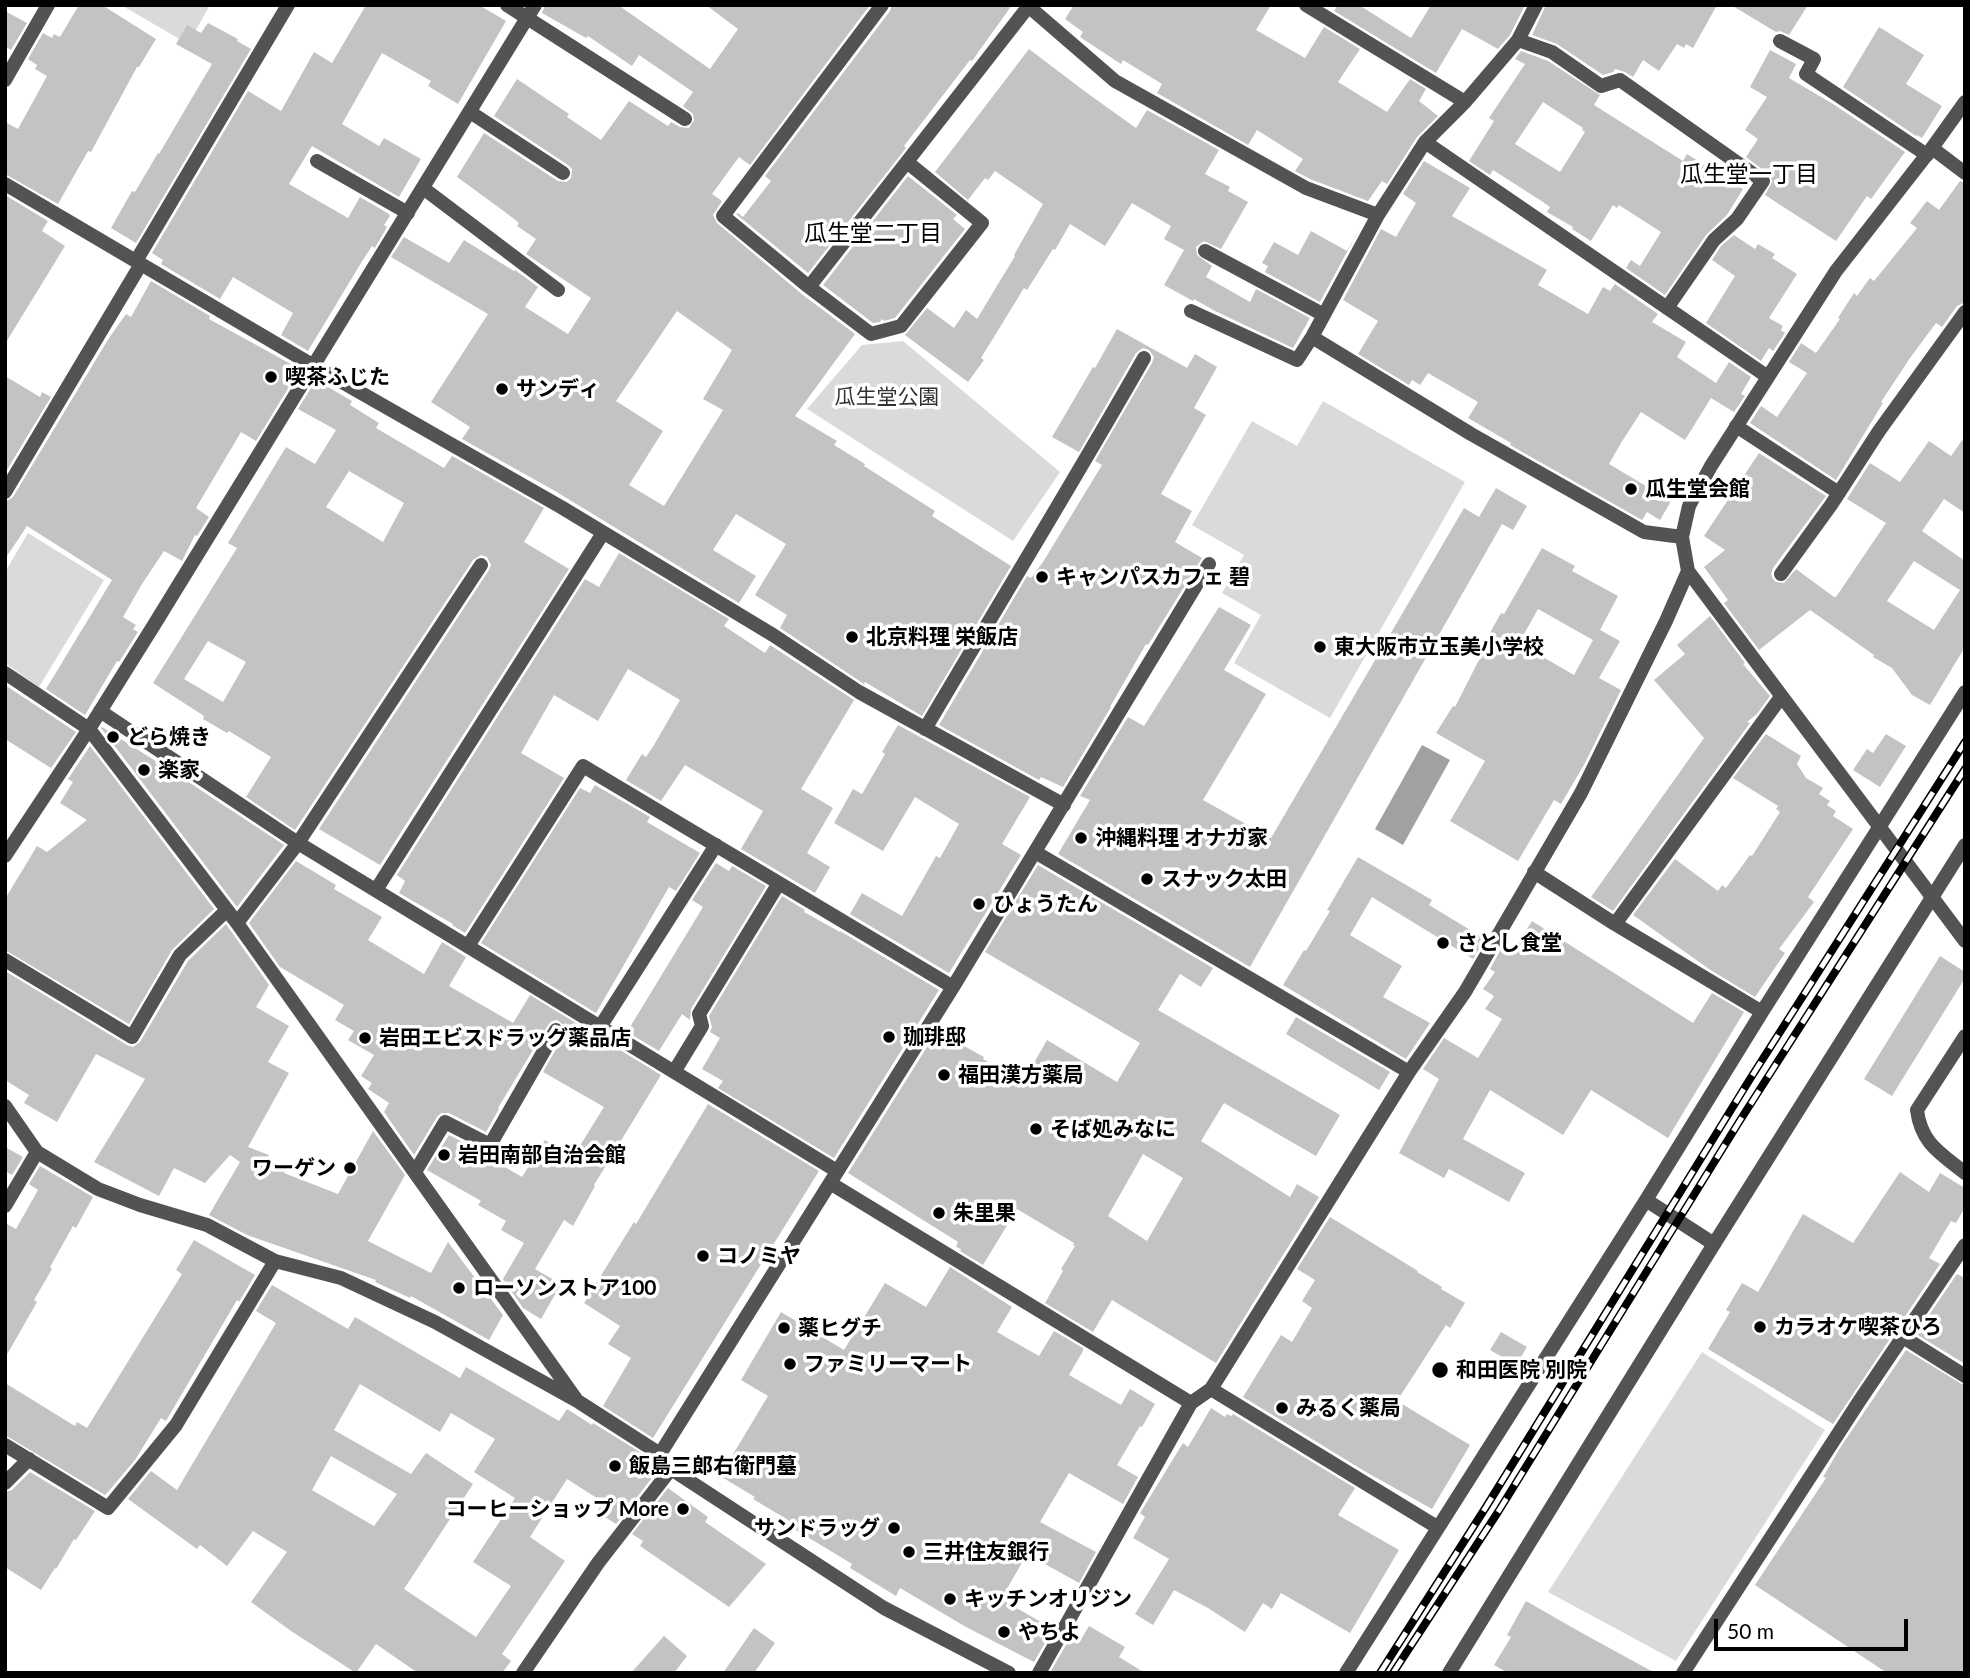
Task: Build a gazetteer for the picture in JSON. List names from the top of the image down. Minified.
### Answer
{"districts":["瓜生堂一丁目","瓜生堂二丁目"],"parks":["瓜生堂公園"],"places":["喫茶ふじた","サンディ","瓜生堂会館","キャンパスカフェ 碧","北京料理 栄飯店","東大阪市立玉美小学校","どら焼き","楽家","沖縄料理 オナガ家","スナック太田","ひょうたん","さとし食堂","珈琲邸","岩田エビスドラッグ薬品店","福田漢方薬局","そば処みなに","岩田南部自治会館","ワーゲン","朱里果","コノミヤ","ローソンストア100","カラオケ喫茶ひろ","薬ヒグチ","ファミリーマート","和田医院 別院","みるく薬局","飯島三郎右衛門墓","コーヒーショップ More","サンドラッグ","三井住友銀行","キッチンオリジン","やちよ"],"scale_bar":"50 m"}
